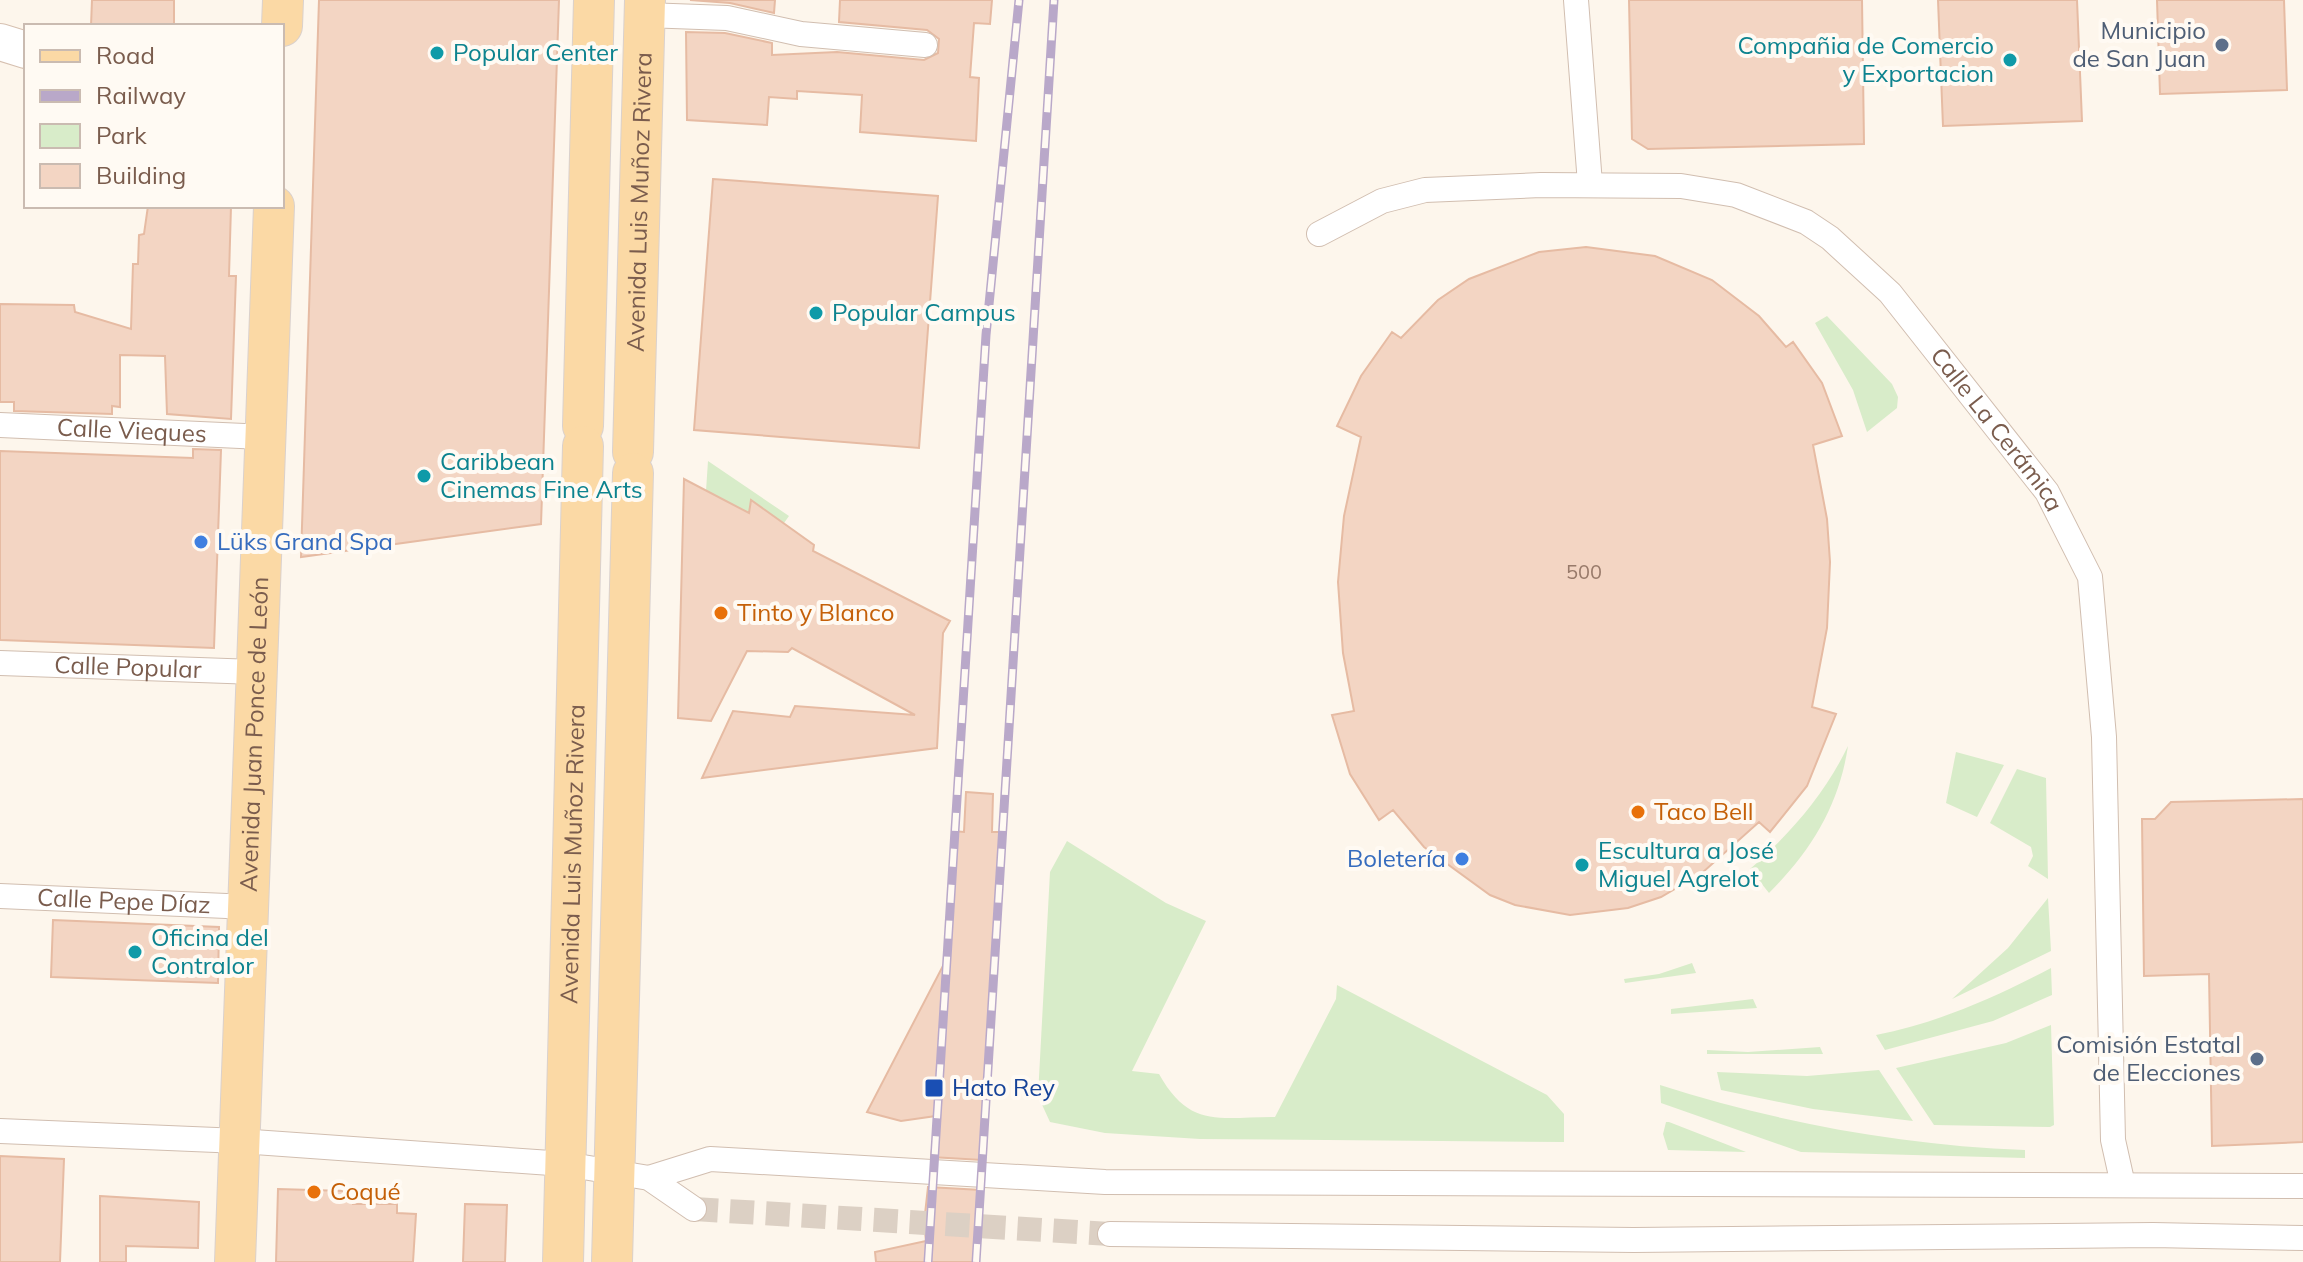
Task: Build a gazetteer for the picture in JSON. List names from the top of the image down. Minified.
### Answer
{"streets":{"main road":["Avenida Luis Muñoz Rivera","Avenida Juan Ponce de León"],"street":["Calle La Cerámica","Calle Vieques","Calle Popular","Calle Pepe Díaz"]},"crossings":[["Calle Vieques","Avenida Juan Ponce de León"],["Calle Popular","Avenida Juan Ponce de León"],["Avenida Juan Ponce de León","Calle Pepe Díaz"]],"places":{"other":["Municipio de San Juan","Popular Center","Compañia de Comercio y Exportacion","Popular Campus","Caribbean Cinemas Fine Arts","Lüks Grand Spa","Tinto y Blanco","Taco Bell","Boletería","Escultura a José Miguel Agrelot","Oficina del Contralor","Comisión Estatal de Elecciones","Coqué"],"transit":["Hato Rey"]},"house_numbers":["500"],"legend":["Road","Railway","Park","Building"]}
